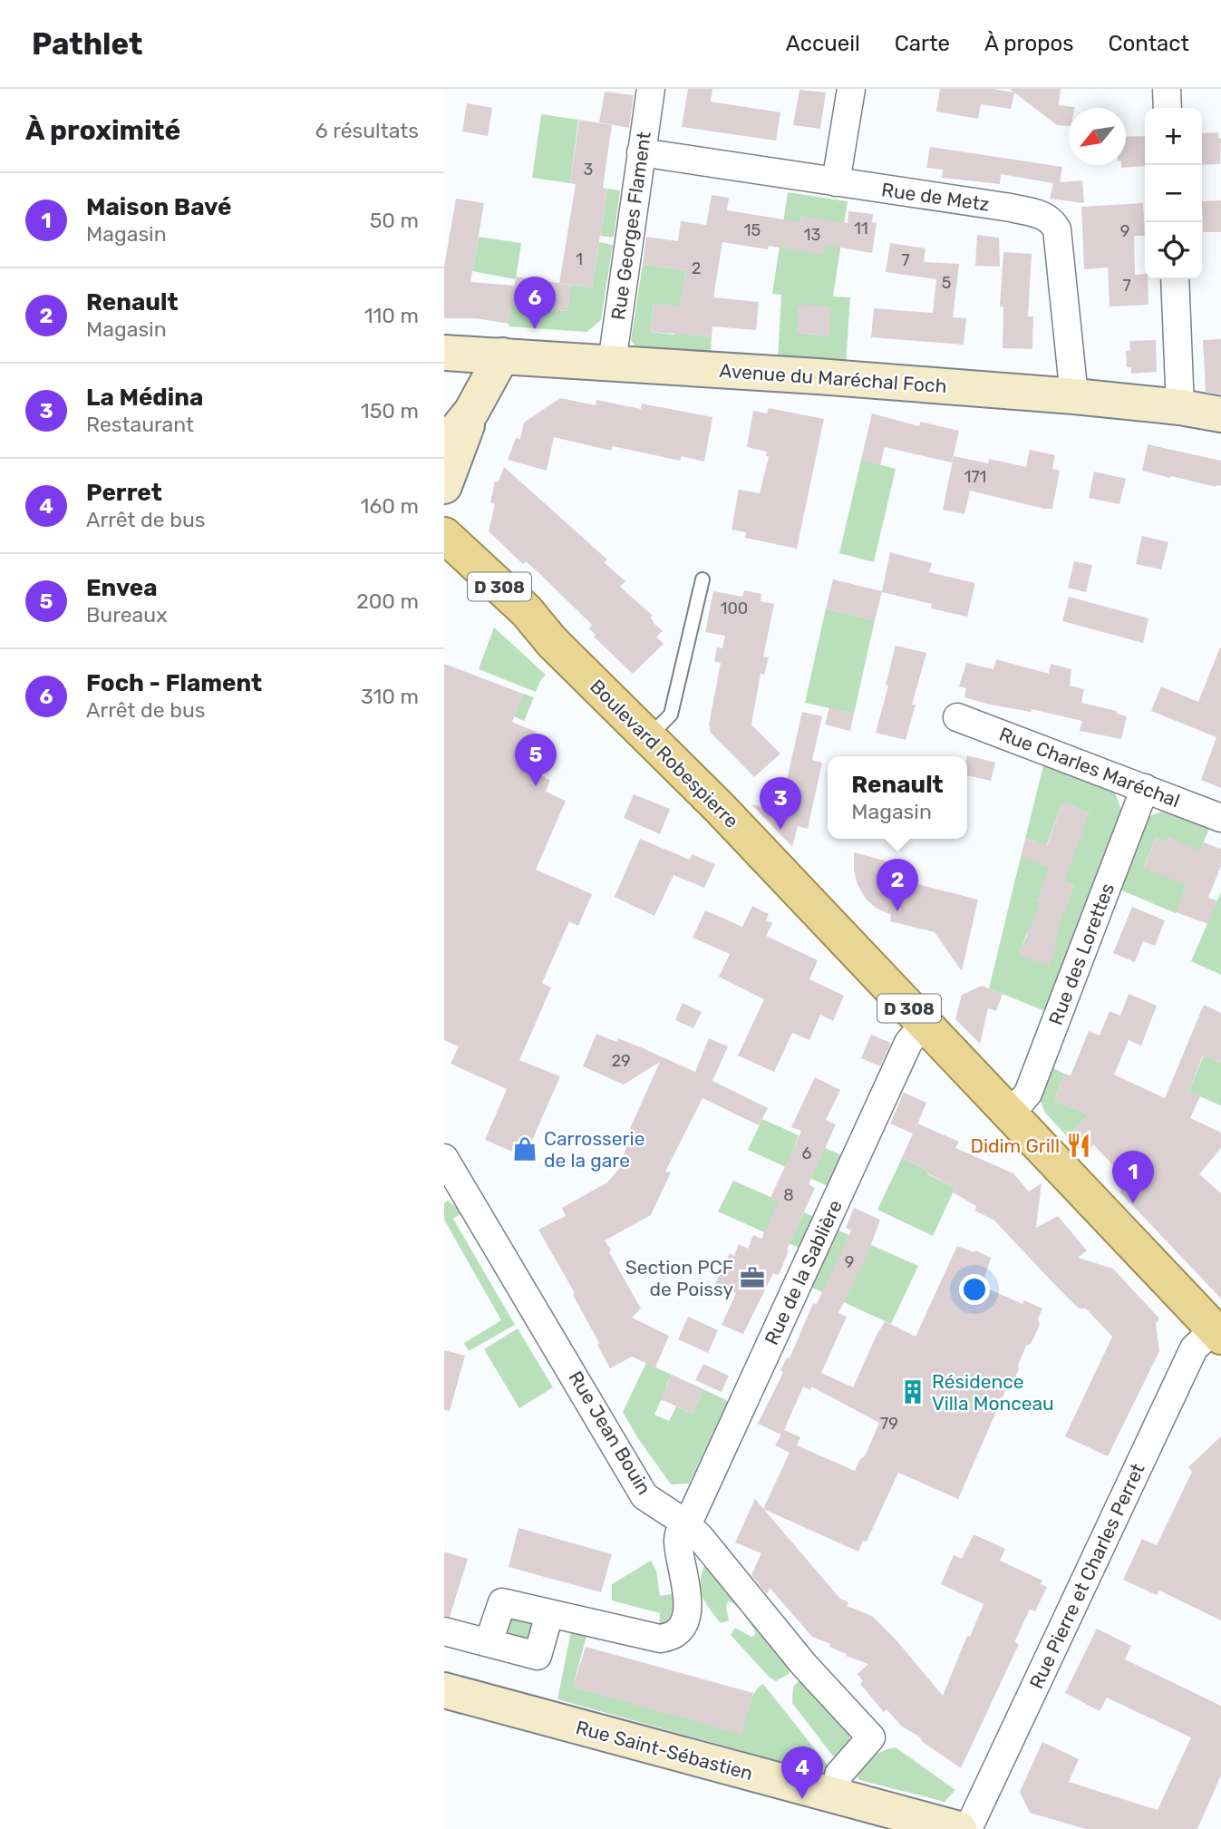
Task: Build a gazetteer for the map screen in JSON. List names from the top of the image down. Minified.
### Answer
{"streets":{"main road":["D 308","Boulevard Robespierre"],"street":["Rue de Metz","Rue Georges Flament","Avenue du Maréchal Foch","Rue Charles Maréchal","Rue des Lorettes","Rue de la Sablière","Rue Jean Bouin","Rue Pierre et Charles Perret","Rue Saint-Sébastien"]},"crossings":[["Rue de Metz","Rue Georges Flament"],["Rue de Metz","Avenue du Maréchal Foch"],["Rue Georges Flament","Avenue du Maréchal Foch"],["Boulevard Robespierre","Rue des Lorettes"],["Boulevard Robespierre","Rue de la Sablière"],["Boulevard Robespierre","Rue Pierre et Charles Perret"],["Rue Charles Maréchal","Rue des Lorettes"],["Rue de la Sablière","Rue Jean Bouin"],["Rue Jean Bouin","Rue Saint-Sébastien"]],"places":{"restaurant":["Didim Grill"],"shop":["Carrosserie de la gare"],"office":["Section PCF de Poissy"],"building":["Résidence Villa Monceau"]},"house_numbers":["3","11","15","9","13","1","7","2","5","7","171","100","29","6","8","9","79"],"north":"bottom left","page":{"header":"Pathlet","nav":["Accueil","Carte","À propos","Contact"],"heading":["À proximité","6 résultats"],"map_buttons":["+","−"],"list":[{"mark":"1","name":"Maison Bavé","note":"Magasin","value":"50 m"},{"mark":"2","name":"Renault","note":"Magasin","value":"110 m"},{"mark":"3","name":"La Médina","note":"Restaurant","value":"150 m"},{"mark":"4","name":"Perret","note":"Arrêt de bus","value":"160 m"},{"mark":"5","name":"Envea","note":"Bureaux","value":"200 m"},{"mark":"6","name":"Foch - Flament","note":"Arrêt de bus","value":"310 m"}],"pins":["6","5","3","2","1","4"],"popup":["Renault","Magasin"]}}
